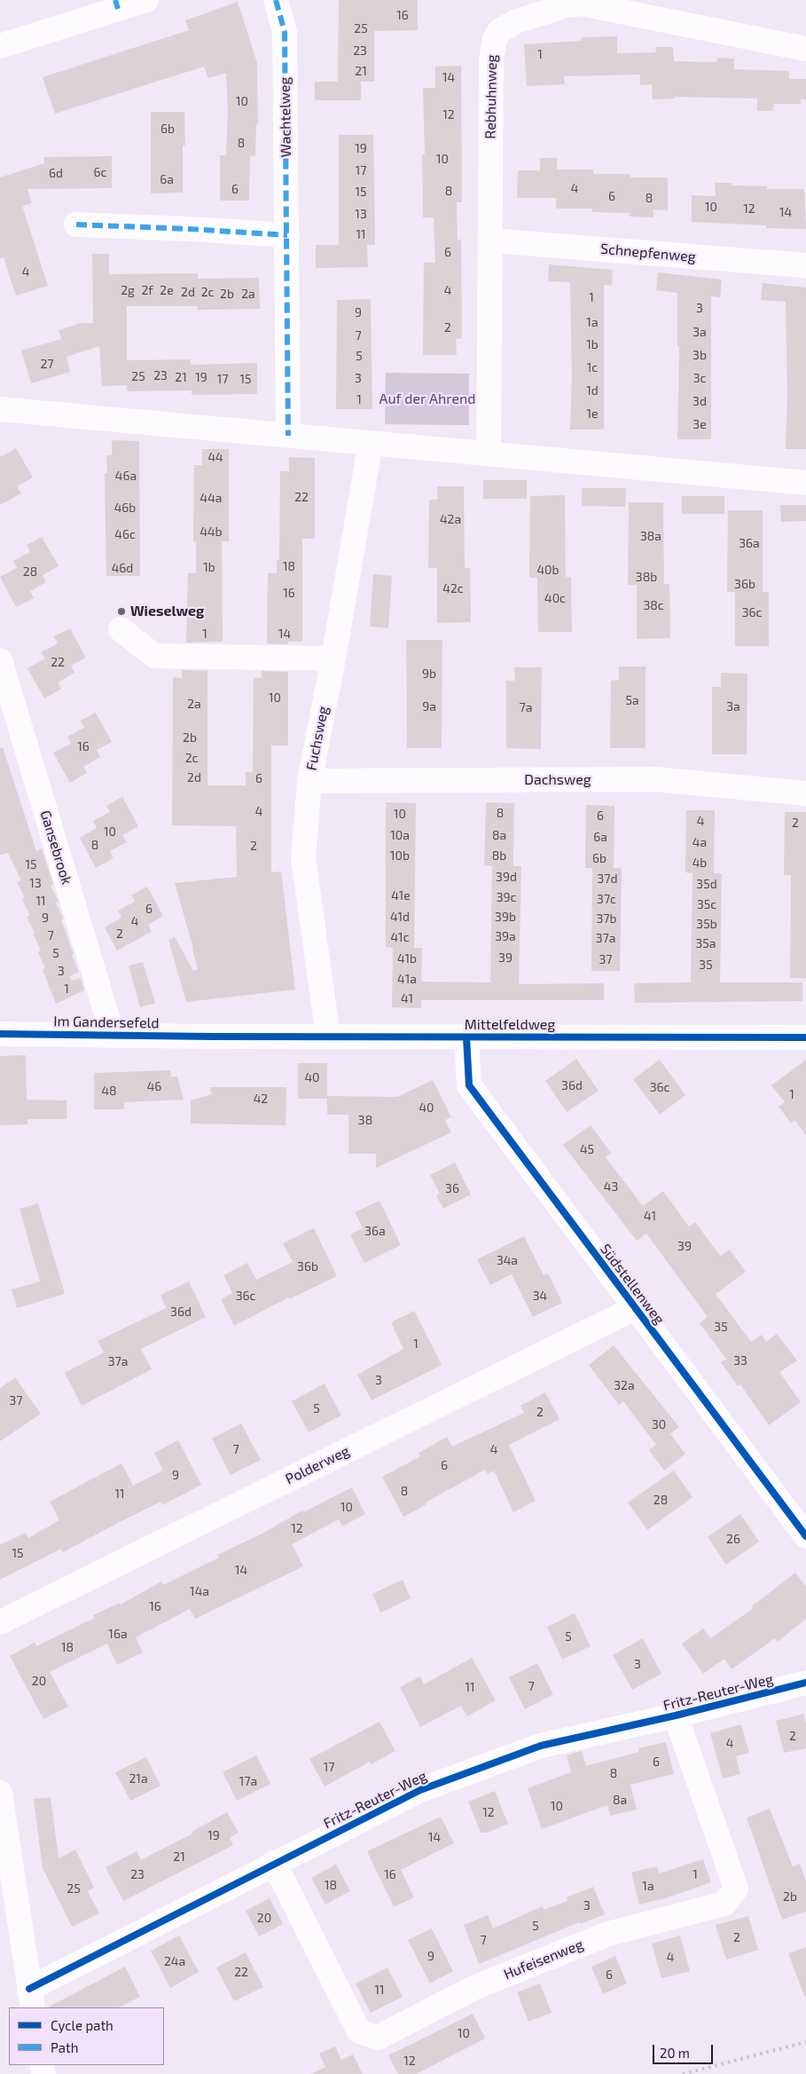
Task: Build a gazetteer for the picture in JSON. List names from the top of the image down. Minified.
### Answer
{"streets":{"street":["Rebhuhnweg","Wachtelweg","Schnepfenweg","Fuchsweg","Dachsweg","Gansebrook","Im Gandersefeld","Mittelfeldweg","Südstellenweg","Polderweg","Fritz-Reuter-Weg","Hufeisenweg"]},"crossings":[["Rebhuhnweg","Schnepfenweg"],["Fuchsweg","Dachsweg"],["Fuchsweg","Mittelfeldweg"],["Gansebrook","Im Gandersefeld"],["Im Gandersefeld","Mittelfeldweg"],["Mittelfeldweg","Südstellenweg"],["Südstellenweg","Polderweg"],["Fritz-Reuter-Weg","Hufeisenweg"]],"parks":["Auf der Ahrend"],"places":["Wieselweg"],"house_numbers":["16","25","23","1","21","14","10","12","6b","8","19","10","17","6c","6d","6a","4","6","8","15","6","8","10","12","14","13","11","6","4","2g","2f","2e","4","2d","2c","2b","2a","1","3","9","1a","2","3a","7","1b","3b","5","27","1c","23","25","21","19","3","3c","17","15","1d","1","3d","1e","3e","44","46a","22","44a","46b","42a","44b","46c","38a","36a","18","1b","46d","40b","28","38b","36b","42c","16","40c","38c","36c","1","14","22","9b","10","5a","2a","9a","3a","7a","2b","16","2c","2d","6","4","8","10","6","4","2","10","10a","8a","6a","4a","8","2","10b","8b","6b","4b","15","39d","37d","13","35d","41e","39c","37c","11","35c","6","41d","39b","9","37b","4","35b","2","7","39a","41c","37a","35a","5","39","41b","37","35","3","41a","1","41","40","36d","46","36c","48","1","42","40","38","45","43","36","41","36a","39","34a","36b","36c","34","36d","35","1","33","37a","3","32a","37","5","2","30","7","4","6","9","8","11","28","10","12","26","15","14","14a","16","16a","5","18","3","20","7","11","2","4","6","17","8","21a","17a","8a","10","12","19","14","21","23","16","1","18","1a","25","2b","3","20","5","2","7","9","4","24a","22","6","11","10","12"],"legend":["Cycle path","Path"],"scale_bar":"20 m"}
